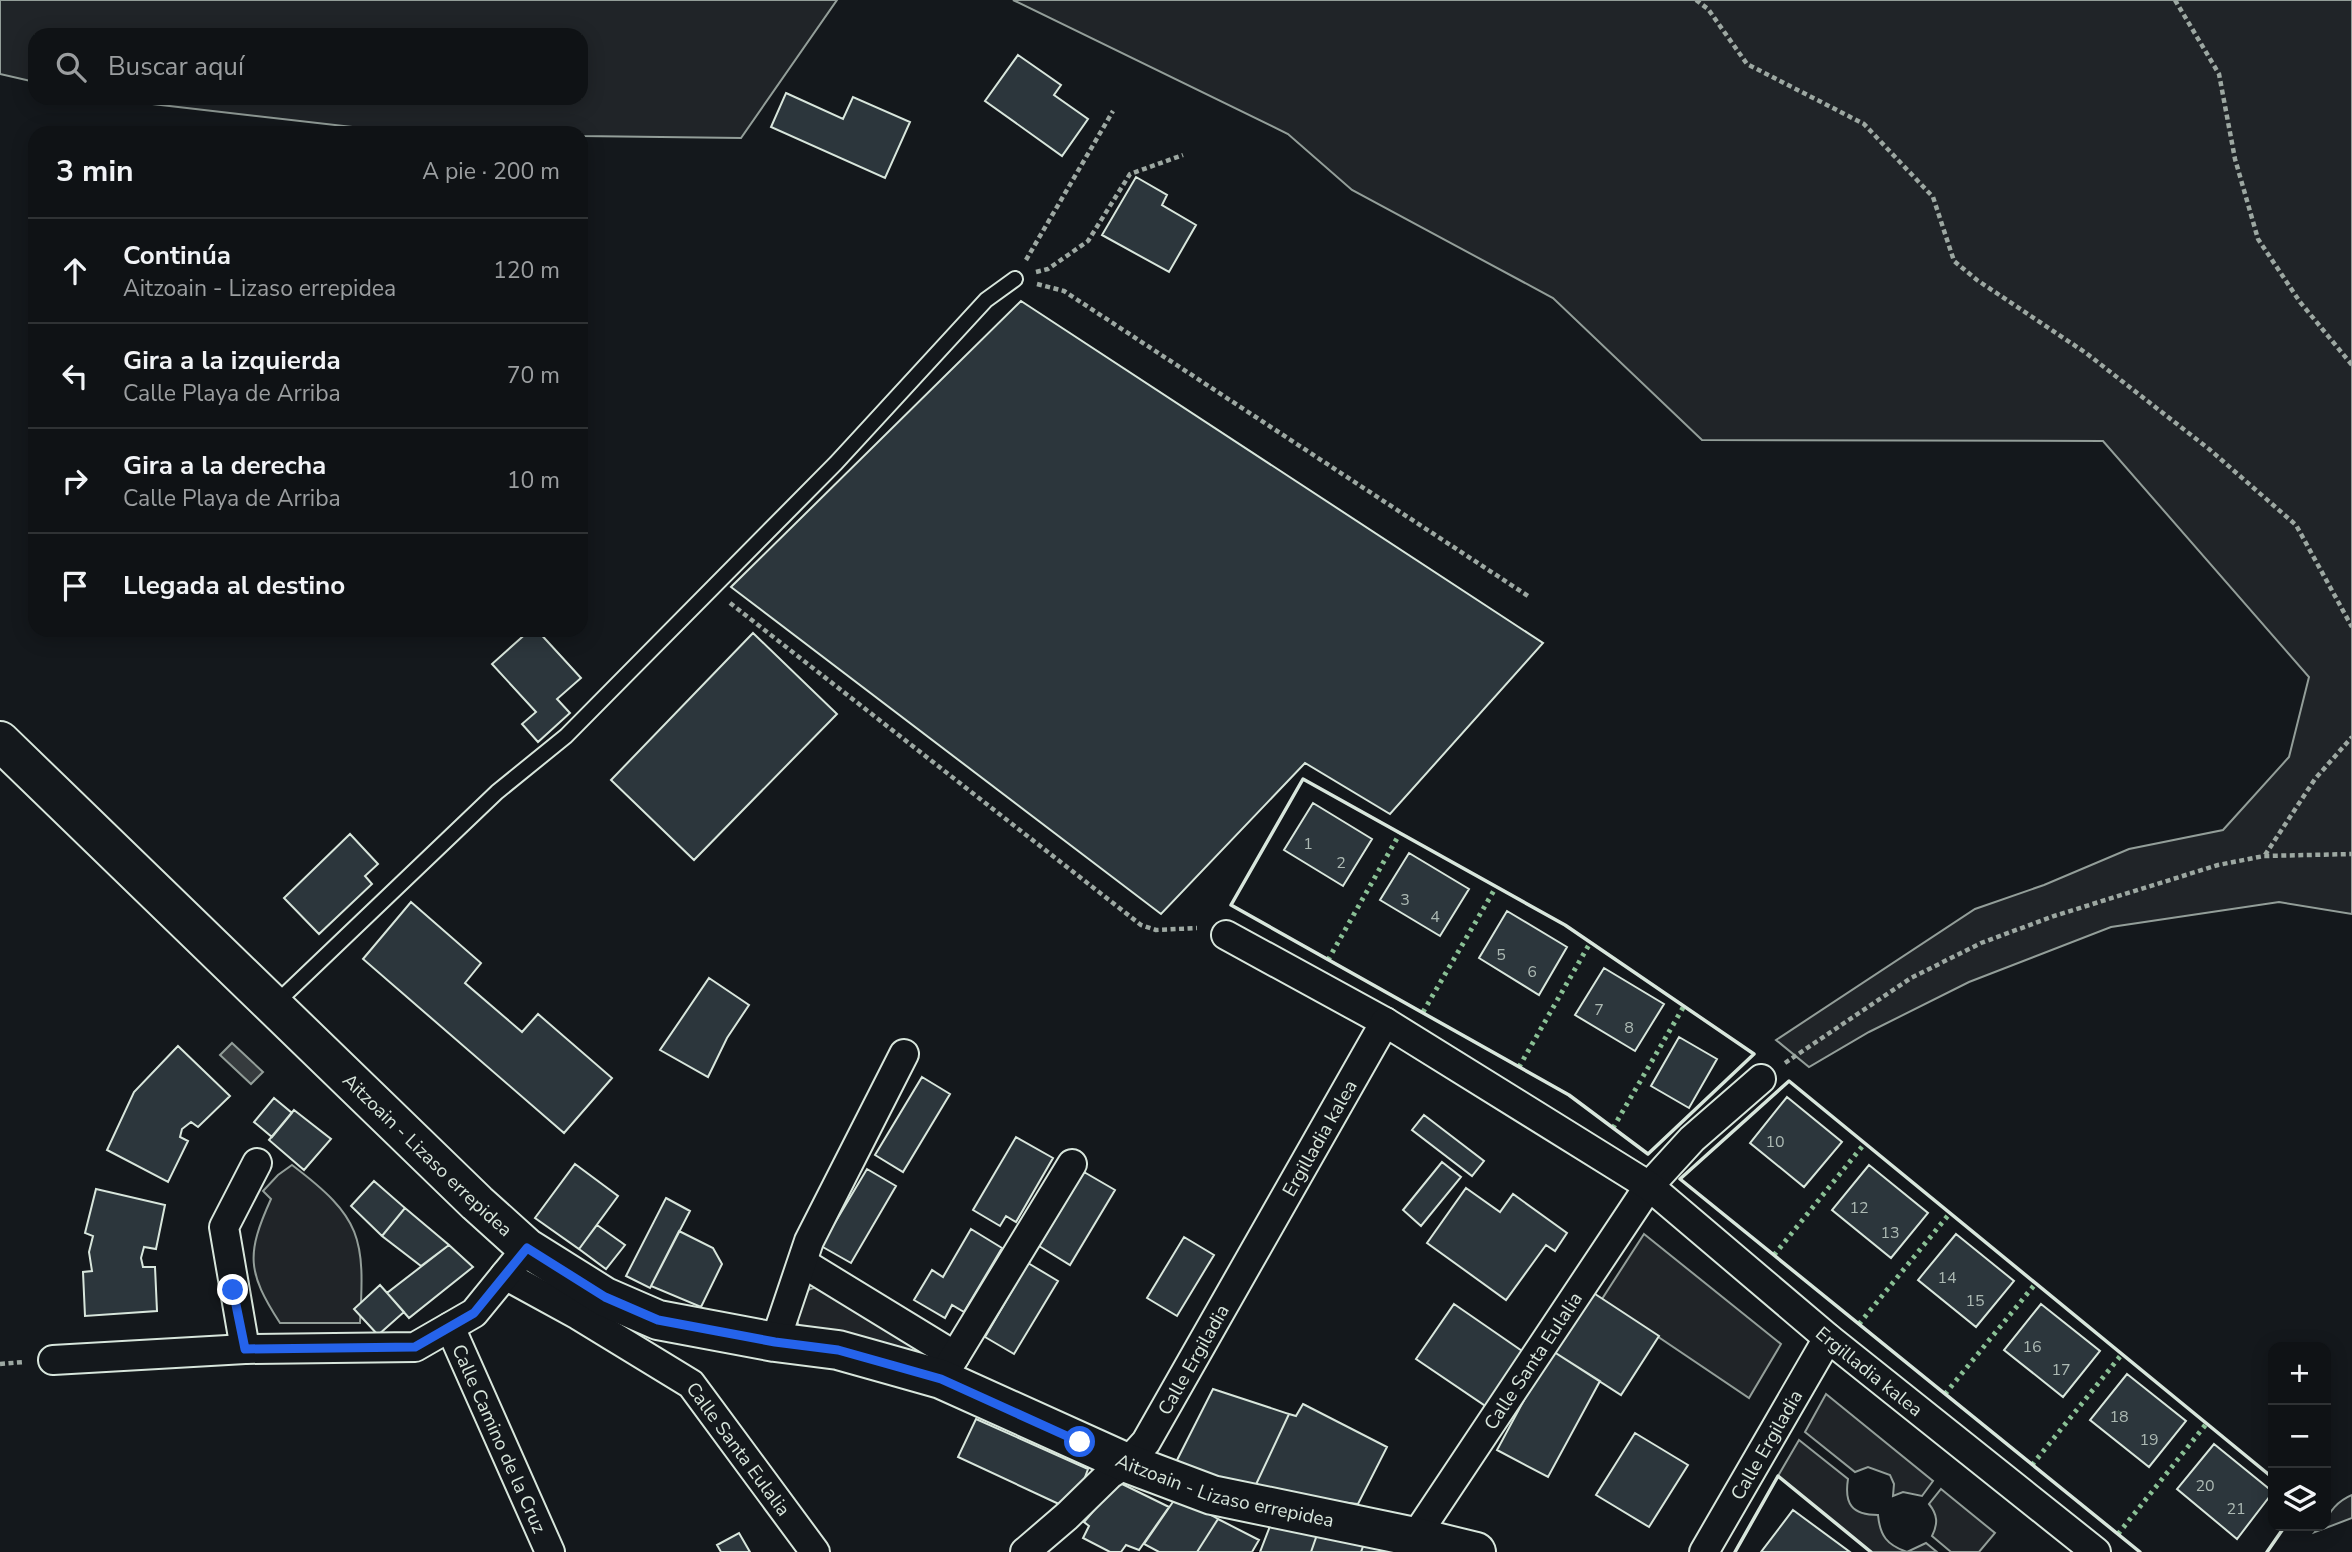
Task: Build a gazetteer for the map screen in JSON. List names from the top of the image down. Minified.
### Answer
{"streets":{"street":["Ergilladia kalea","Aitzoain - Lizaso errepidea","Calle Ergiladia","Calle Santa Eulalia","Calle Camino de la Cruz"]},"crossings":[["Ergilladia kalea","Calle Ergiladia"],["Ergilladia kalea","Calle Santa Eulalia"],["Aitzoain - Lizaso errepidea","Calle Ergiladia"],["Aitzoain - Lizaso errepidea","Calle Santa Eulalia"]],"house_numbers":["1","2","3","4","5","6","7","8","10","12","13","14","15","16","17","18","19","20","21"],"page":{"search":"Buscar aquí","heading":["3 min","A pie · 200 m"],"list":[["Continúa","Aitzoain - Lizaso errepidea","120 m"],["Gira a la izquierda","Calle Playa de Arriba","70 m"],["Gira a la derecha","Calle Playa de Arriba","10 m"],"Llegada al destino"],"map_buttons":["+","−"]}}
